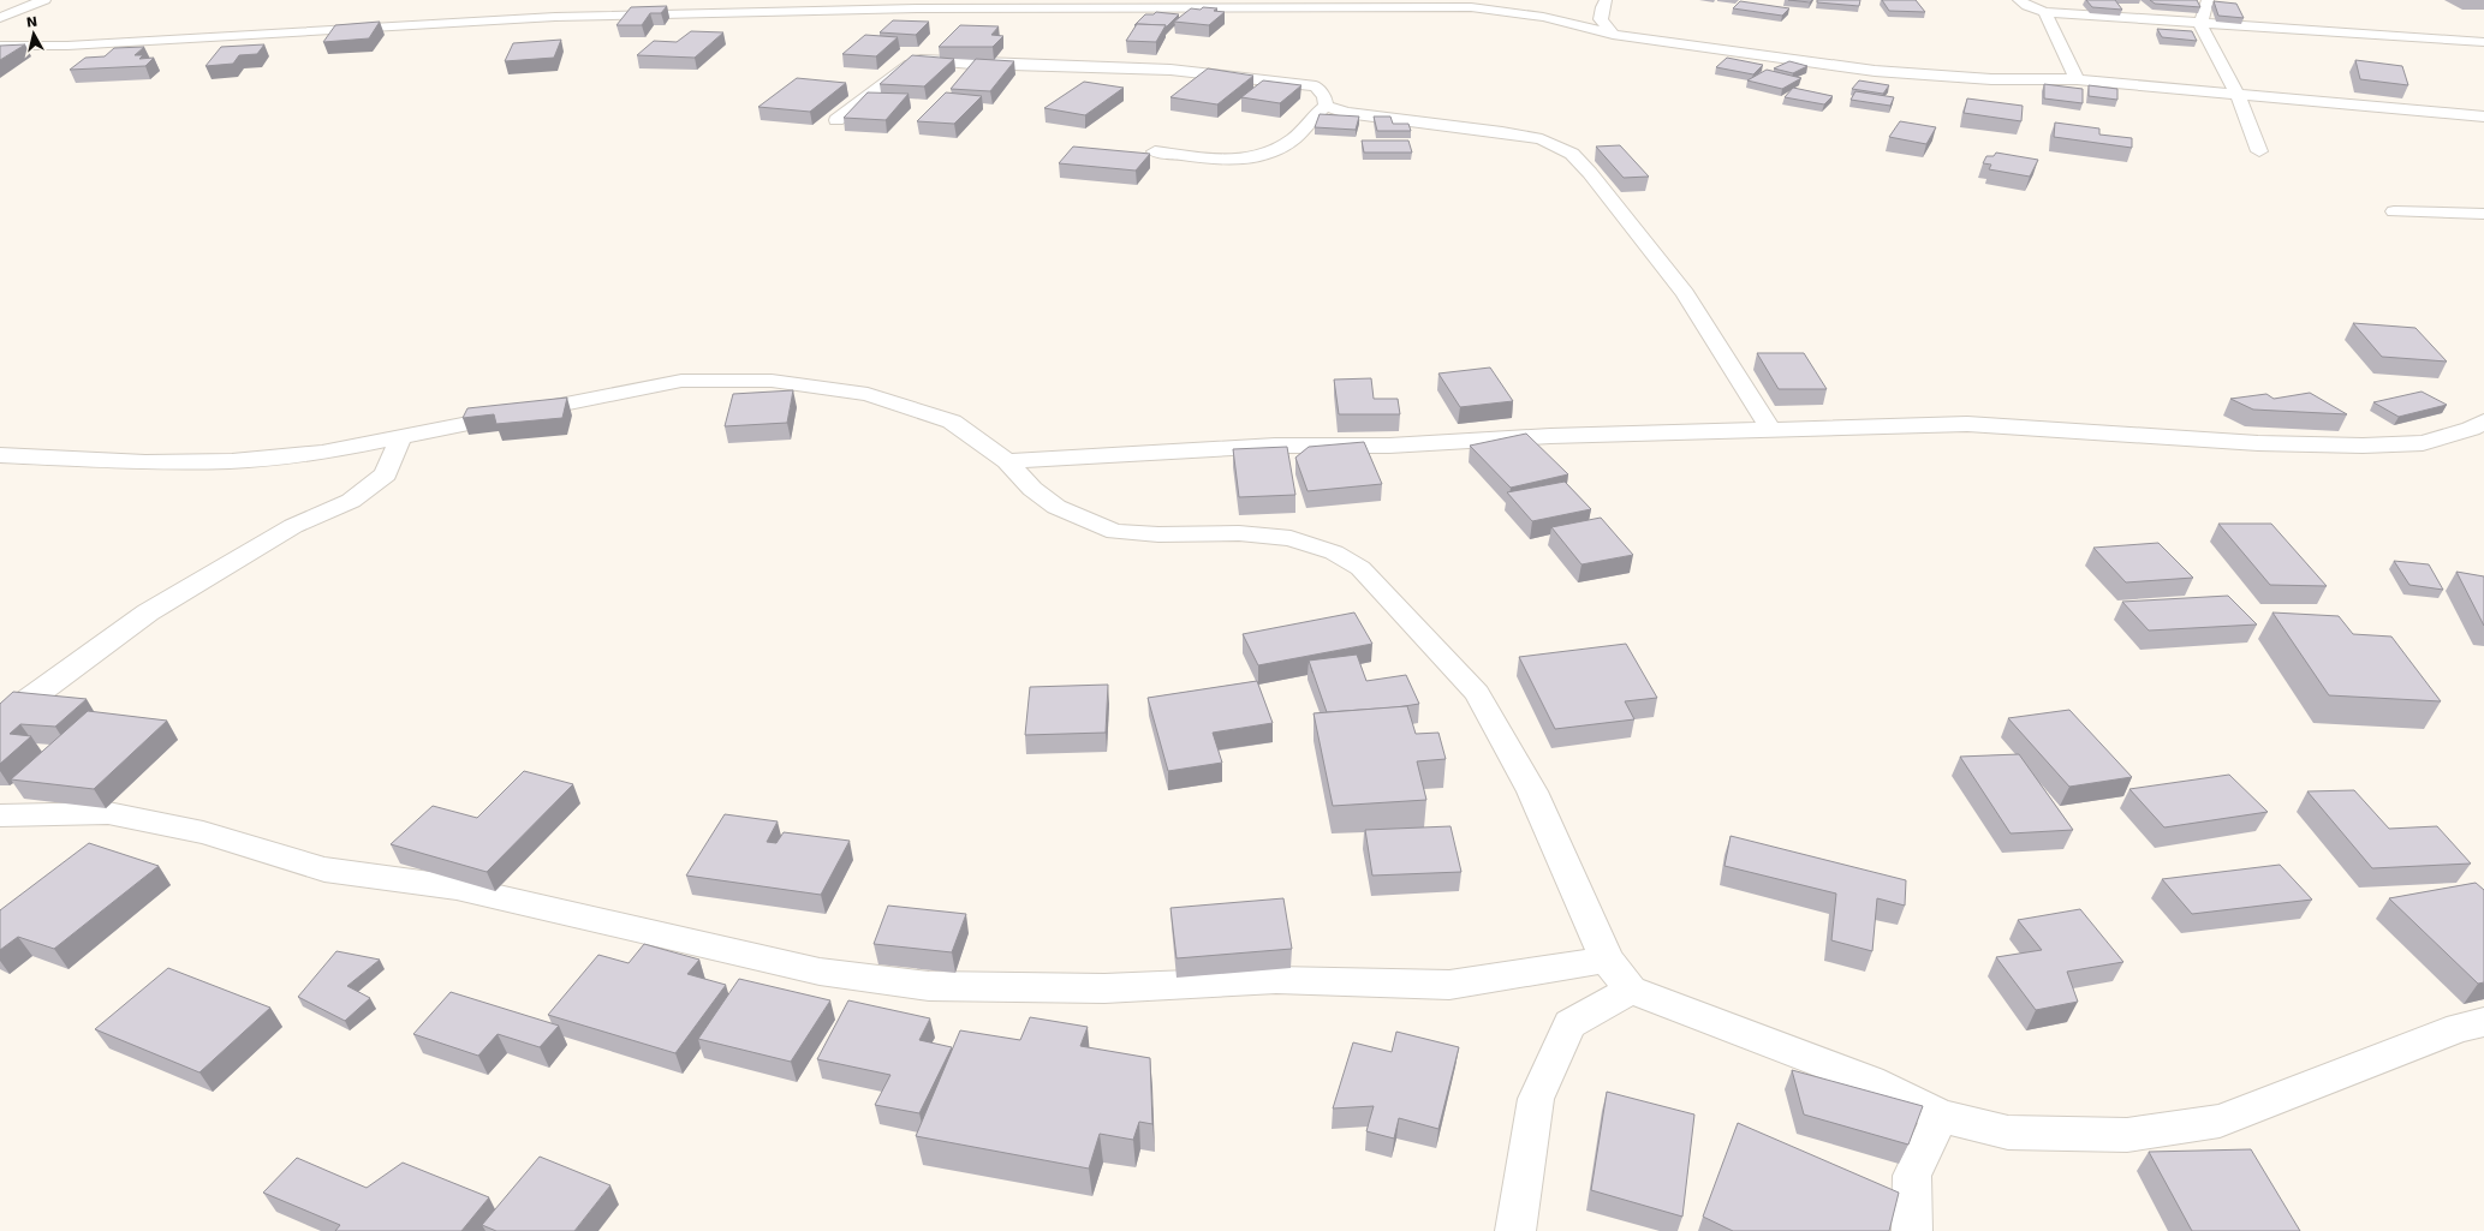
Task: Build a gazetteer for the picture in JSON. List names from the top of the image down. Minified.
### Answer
{"north":"top"}
